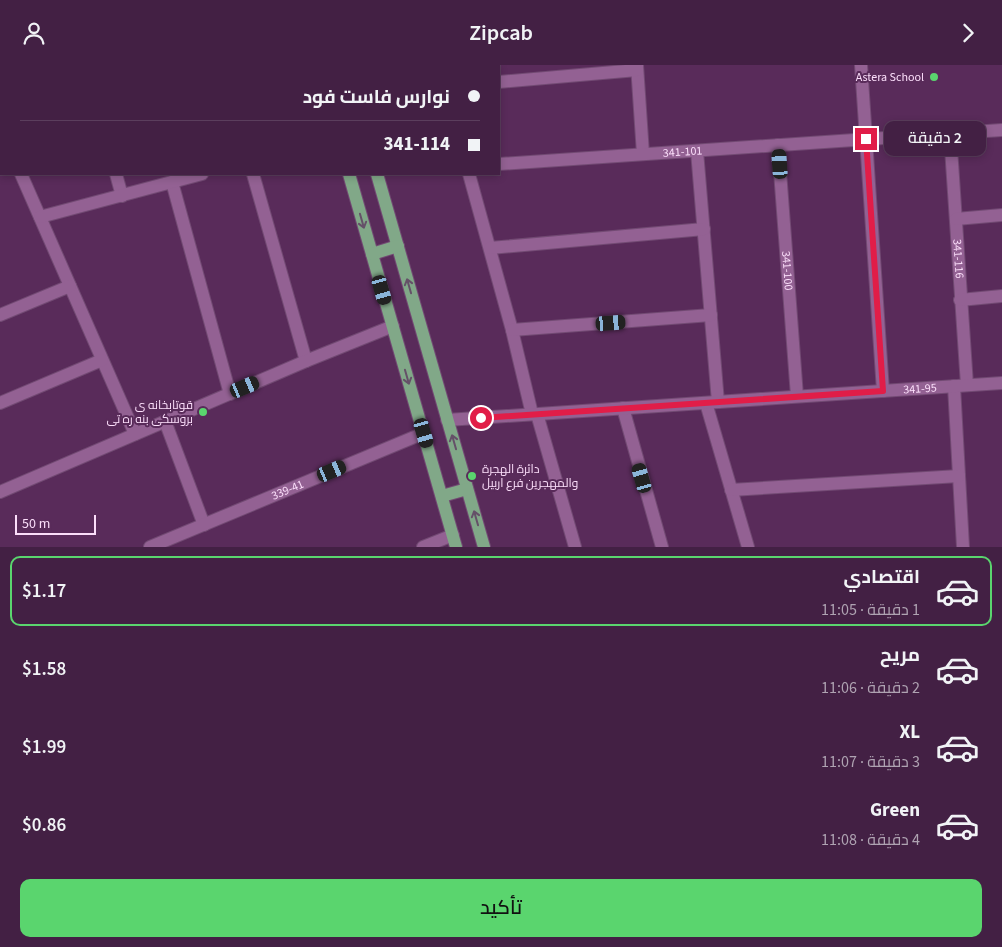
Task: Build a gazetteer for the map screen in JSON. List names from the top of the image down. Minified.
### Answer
{"streets":{"street":["341-101","341-116","341-100","341-95","339-41"]},"crossings":[["341-101","341-116"],["341-101","341-100"],["341-116","341-95"],["341-100","341-95"]],"places":["Astera School","قوتابخانه ى بروسكى بنه ره تى","دائرة الهجرة والمهجرين فرع اربيل"],"scale_bar":"50 m","page":{"header":"Zipcab","banner":["نوارس فاست فود","341-114"],"bubble":"2 دقيقة","scale":"50 m","list":[{"name":"اقتصادي","note":"1 دقيقة · 11:05","value":"$1.17"},{"name":"مريح","note":"2 دقيقة · 11:06","value":"$1.58"},{"name":"XL","note":"3 دقيقة · 11:07","value":"$1.99"},{"name":"Green","note":"4 دقيقة · 11:08","value":"$0.86"}],"buttons":"تأكيد"}}
